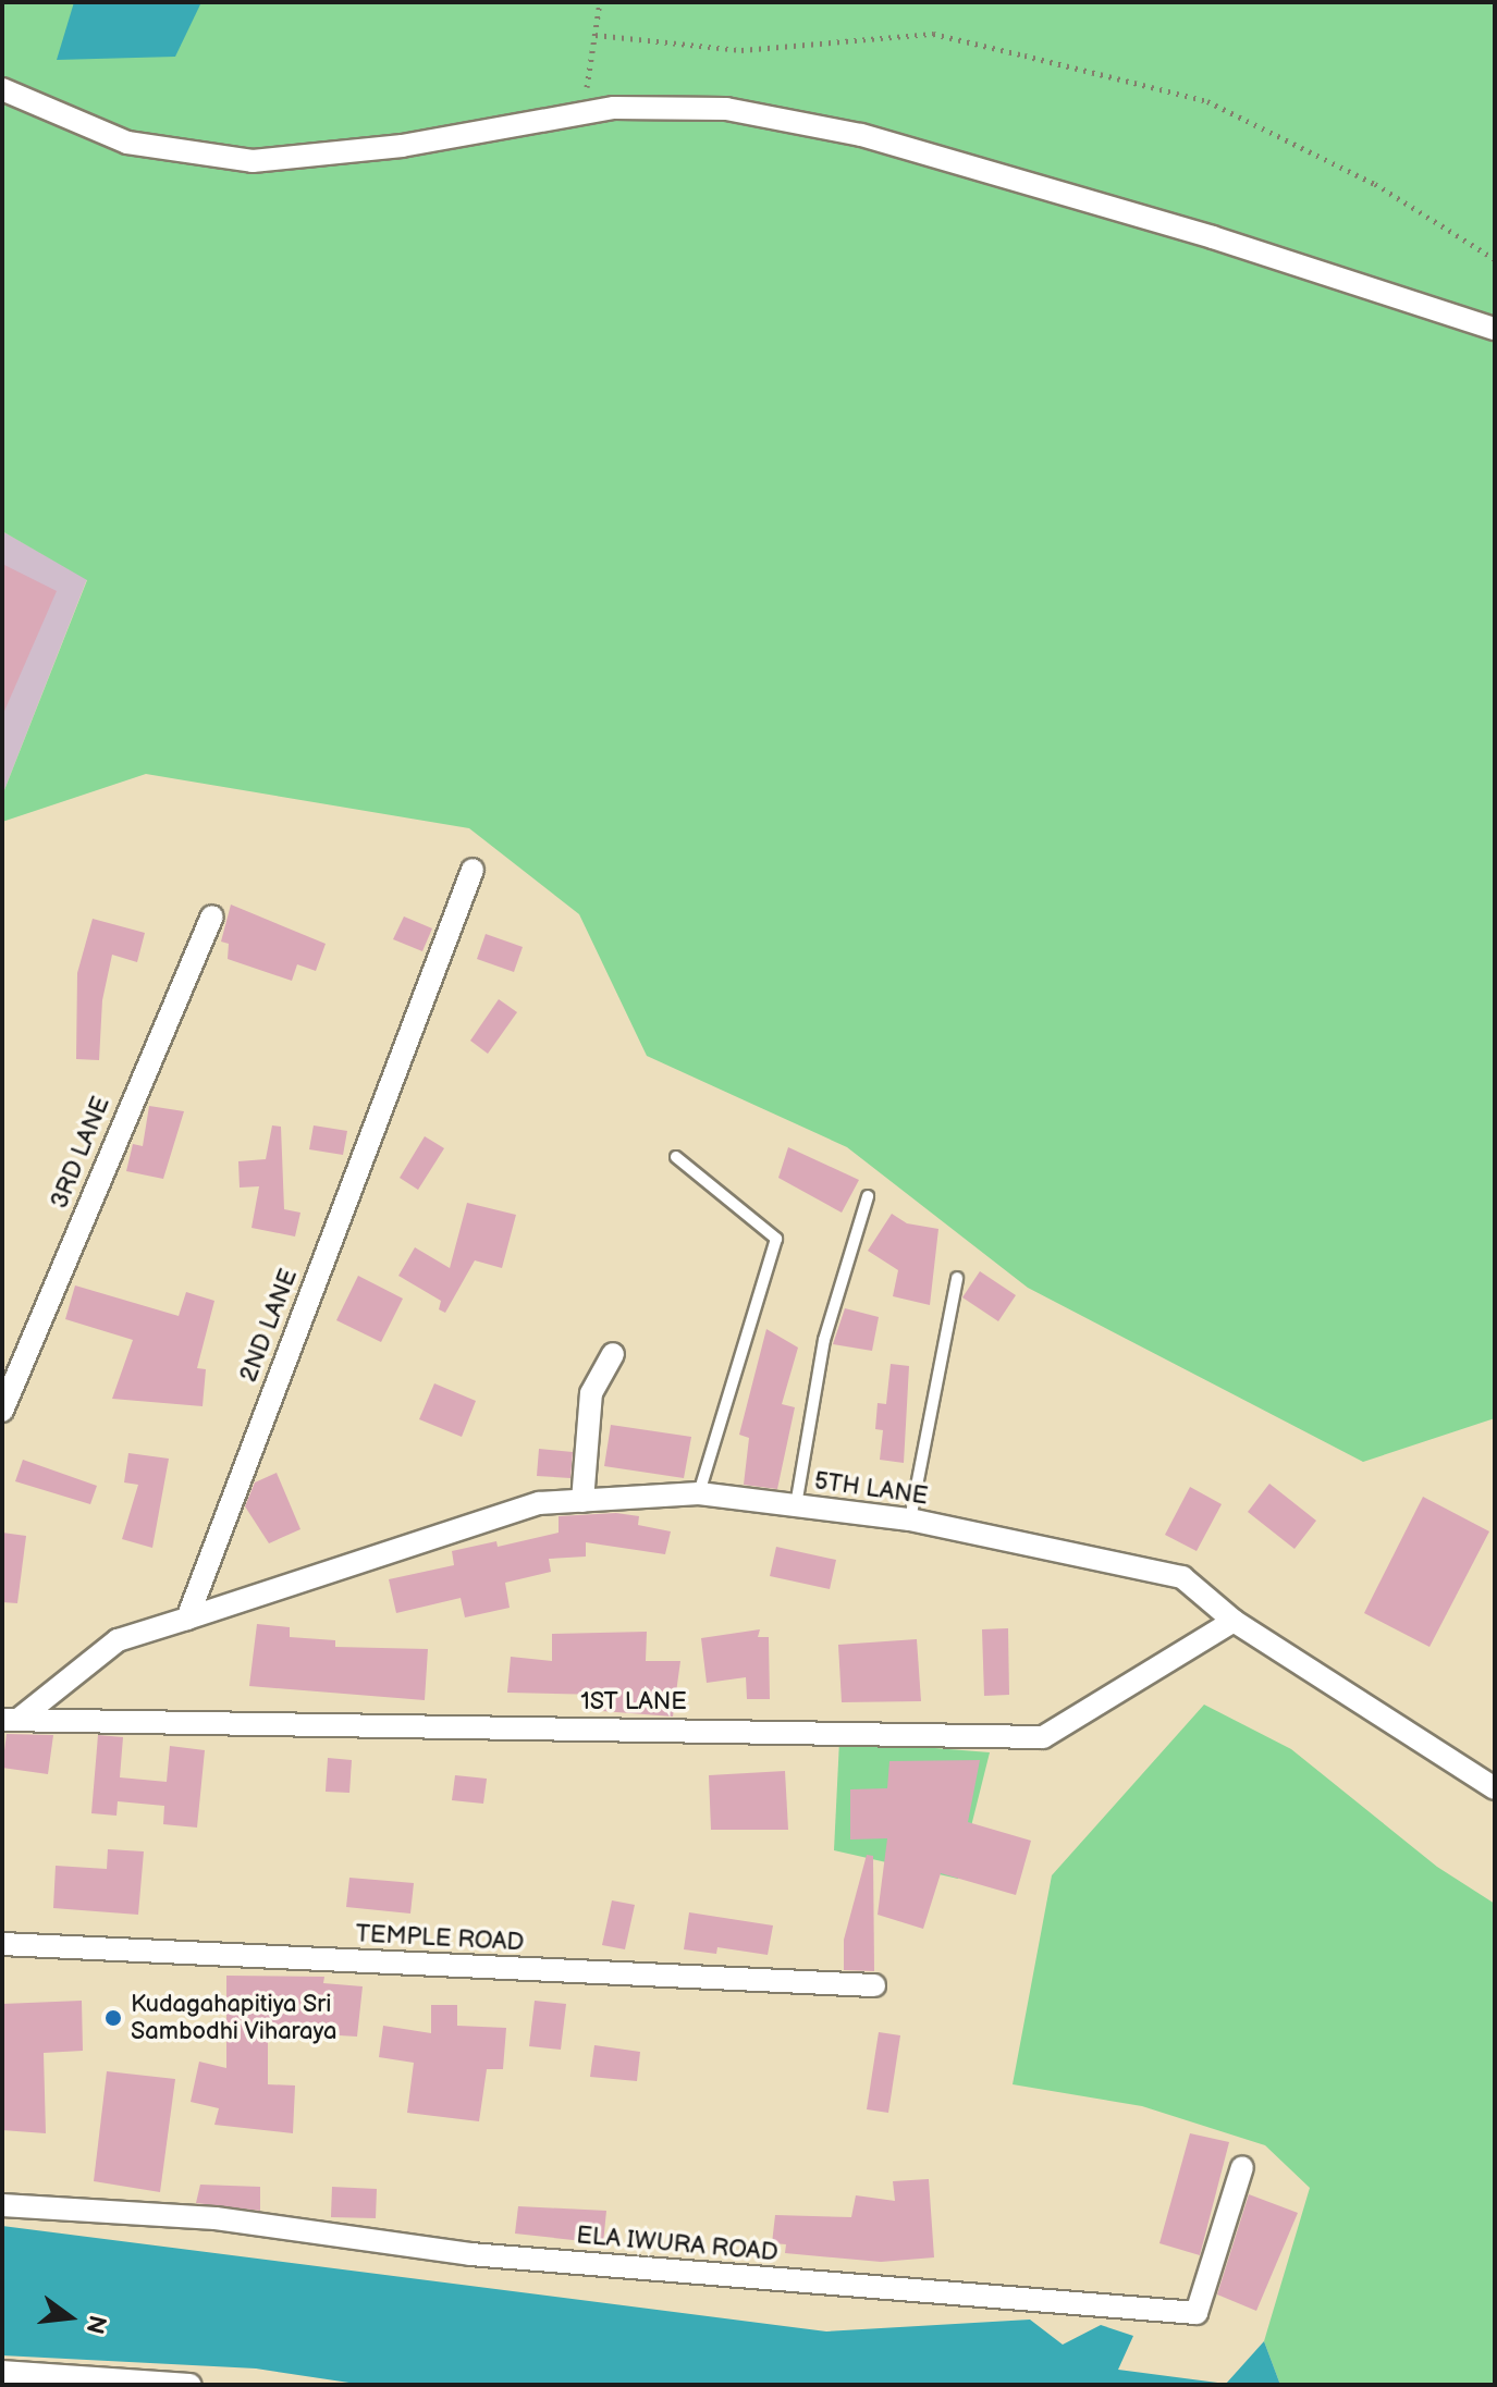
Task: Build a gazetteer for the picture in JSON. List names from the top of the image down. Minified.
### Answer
{"streets":{"street":["3RD LANE","2ND LANE","5TH LANE","1ST LANE","TEMPLE ROAD","ELA IWURA ROAD"]},"crossings":[["2ND LANE","5TH LANE"],["5TH LANE","1ST LANE"]],"places":["Kudagahapitiya Sri Sambodhi Viharaya"],"north":"right"}
